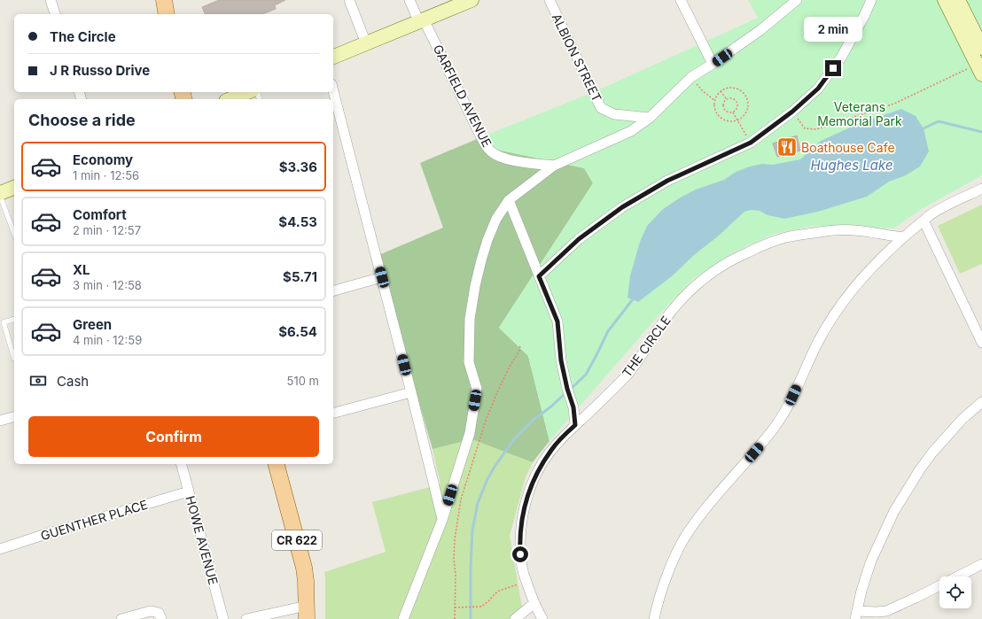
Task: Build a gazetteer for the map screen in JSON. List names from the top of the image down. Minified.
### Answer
{"streets":{"main road":["CR 622"],"street":["ALBION STREET","GARFIELD AVENUE","THE CIRCLE","GUENTHER PLACE","HOWE AVENUE"]},"crossings":[["GUENTHER PLACE","HOWE AVENUE"]],"water":["Hughes Lake"],"parks":["Veterans Memorial Park"],"places":{"restaurant":["Boathouse Cafe"]},"page":{"banner":["The Circle","J R Russo Drive"],"bubble":"2 min","heading":"Choose a ride","list":[{"name":"Economy","note":"1 min · 12:56","value":"$3.36"},{"name":"Comfort","note":"2 min · 12:57","value":"$4.53"},{"name":"XL","note":"3 min · 12:58","value":"$5.71"},{"name":"Green","note":"4 min · 12:59","value":"$6.54"}],"pay":["Cash","510 m"],"buttons":"Confirm"}}
